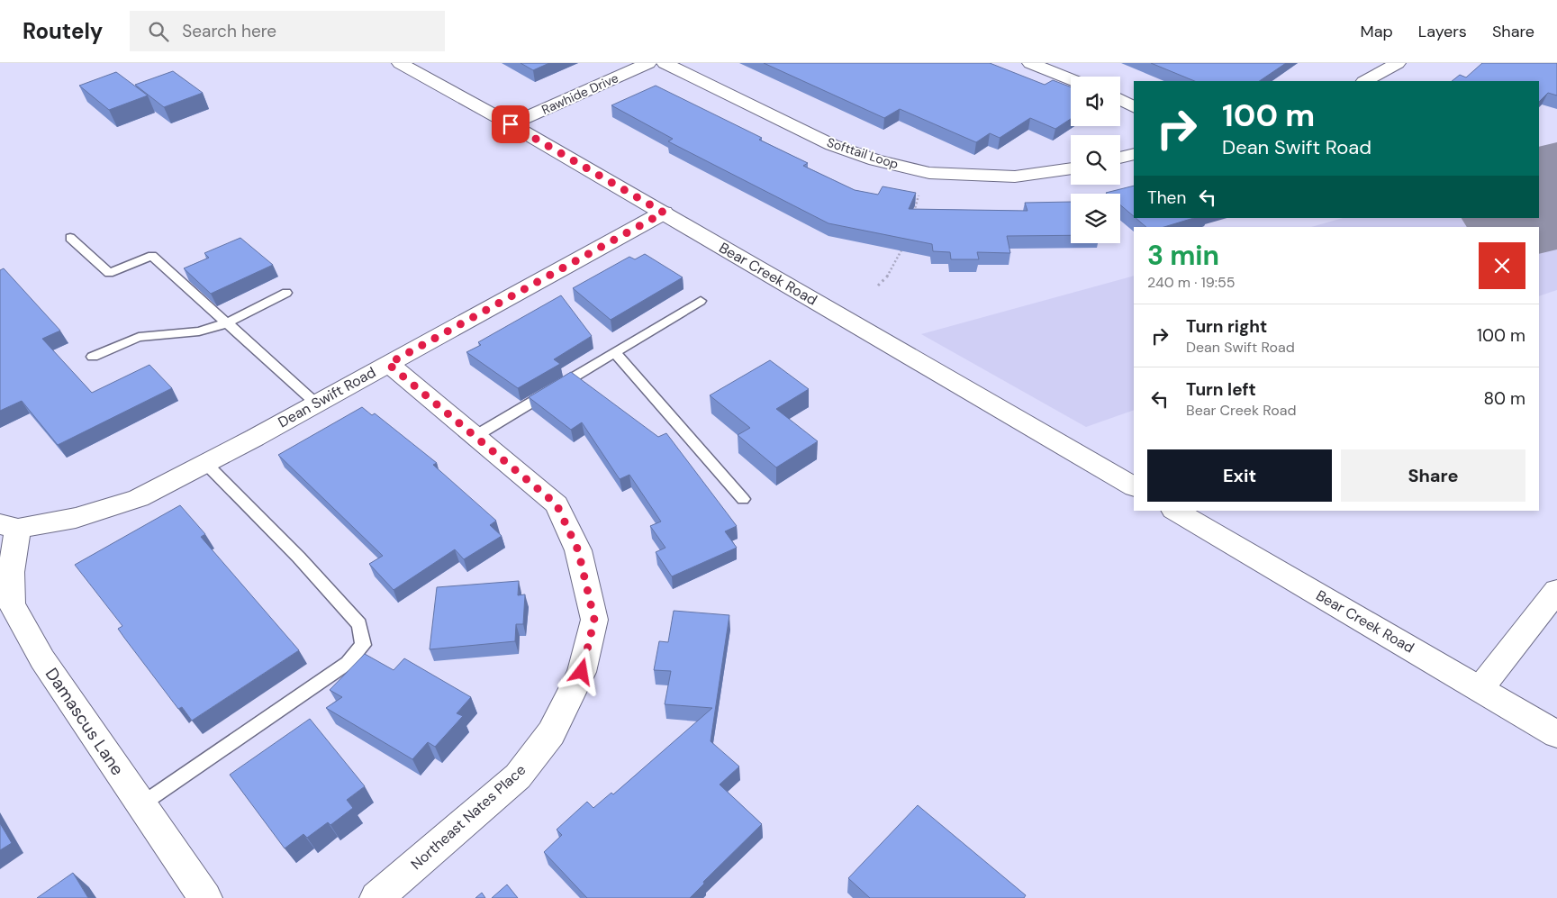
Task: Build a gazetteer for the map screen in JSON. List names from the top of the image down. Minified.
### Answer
{"streets":{"street":["Rawhide Drive","Softtail Loop","Bear Creek Road","Dean Swift Road","Damascus Lane","Northeast Nates Place"]},"crossings":[["Rawhide Drive","Bear Creek Road"],["Bear Creek Road","Dean Swift Road"],["Dean Swift Road","Damascus Lane"],["Dean Swift Road","Northeast Nates Place"]],"page":{"header":"Routely","search":"Search here","nav":["Map","Layers","Share"],"turn":["100 m","Dean Swift Road"],"then":"Then","heading":["3 min","240 m · 19:55"],"list":[{"name":"Turn right","note":"Dean Swift Road","value":"100 m"},{"name":"Turn left","note":"Bear Creek Road","value":"80 m"}],"buttons":["Exit","Share"]}}
